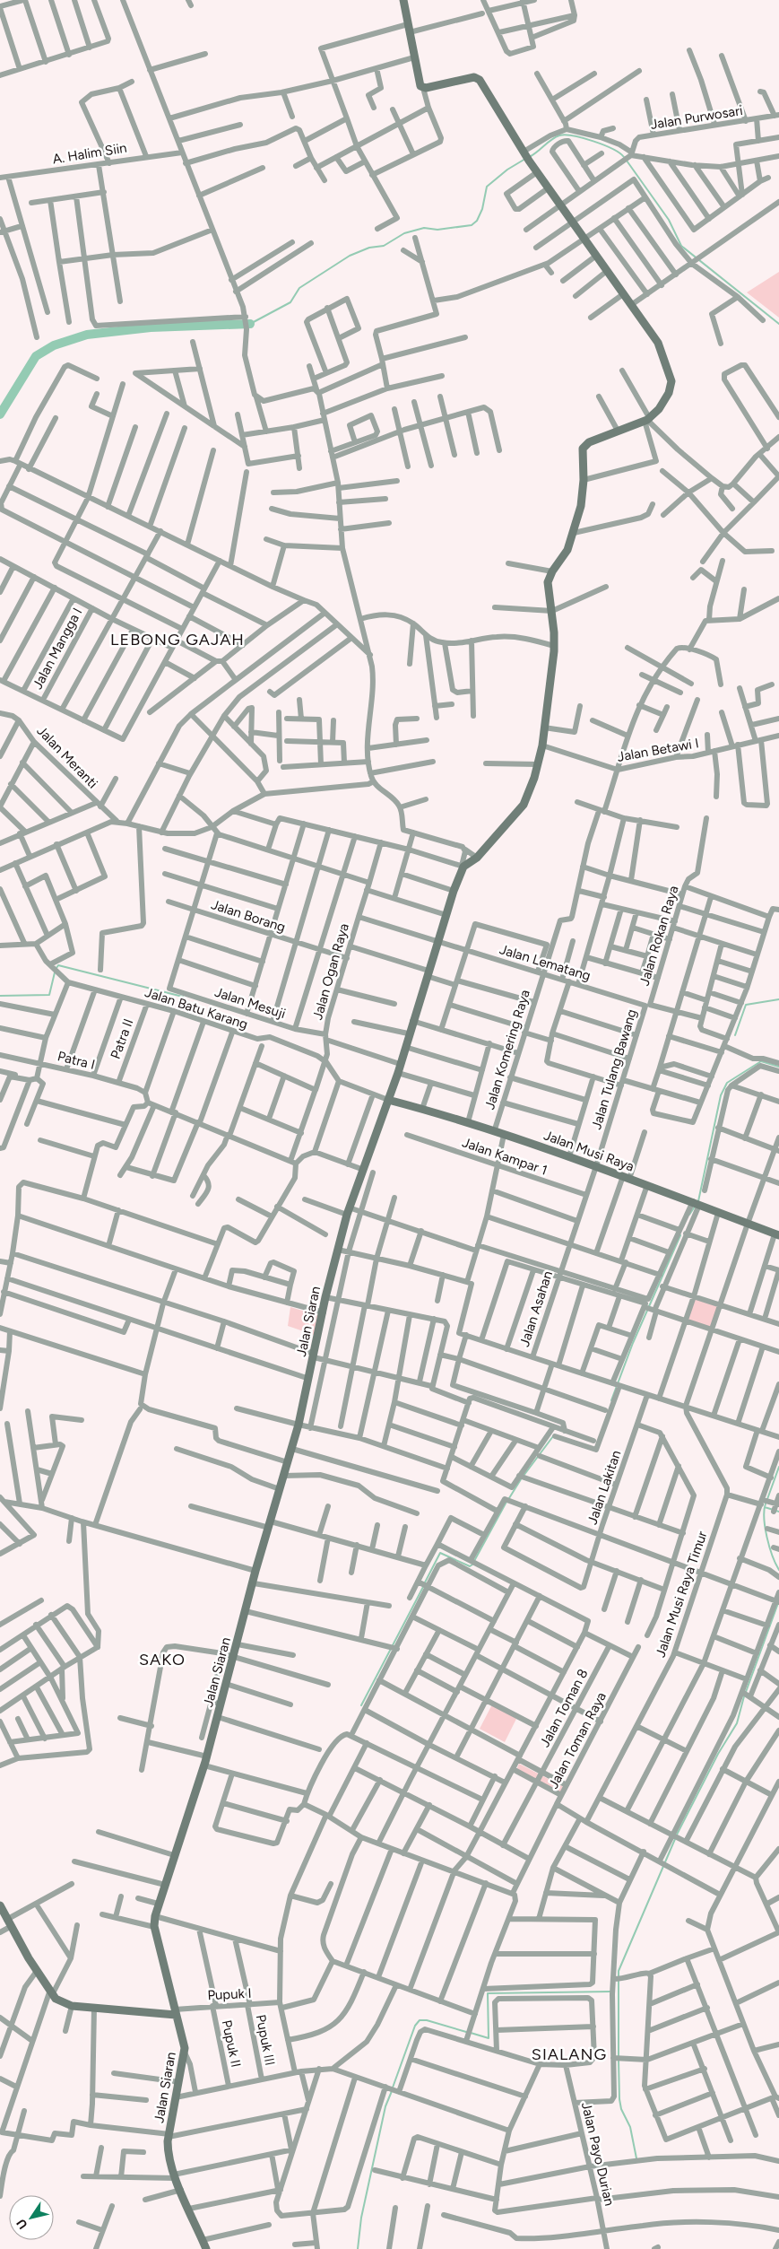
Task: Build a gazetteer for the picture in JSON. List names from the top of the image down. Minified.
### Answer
{"streets":{"street":["Jalan Purwosari","A. Halim Siin","Jalan Mangga I","Jalan Betawi I","Jalan Meranti","Jalan Borang","Jalan Rokan Raya","Jalan Lematang","Jalan Ogan Raya","Jalan Mesuji","Jalan Batu Karang","Patra II","Jalan Komering Raya","Patra I","Jalan Tulang Bawang","Jalan Musi Raya","Jalan Kampar 1","Jalan Asahan","Jalan Siaran","Jalan Lakitan","Jalan Musi Raya Timur","Jalan Toman 8","Jalan Toman Raya","Pupuk I","Pupuk III","Pupuk II","Jalan Payo Durian"]},"crossings":[["Jalan Borang","Jalan Ogan Raya"],["Jalan Rokan Raya","Jalan Lematang"],["Jalan Rokan Raya","Jalan Tulang Bawang"],["Jalan Lematang","Jalan Ogan Raya"],["Jalan Lematang","Jalan Komering Raya"],["Jalan Lematang","Jalan Tulang Bawang"],["Jalan Lematang","Jalan Siaran"],["Jalan Ogan Raya","Jalan Mesuji"],["Jalan Ogan Raya","Jalan Batu Karang"],["Jalan Ogan Raya","Jalan Siaran"],["Jalan Mesuji","Jalan Siaran"],["Jalan Batu Karang","Patra II"],["Patra II","Patra I"],["Jalan Komering Raya","Jalan Musi Raya"],["Jalan Tulang Bawang","Jalan Musi Raya"],["Jalan Tulang Bawang","Jalan Asahan"],["Jalan Musi Raya","Jalan Asahan"],["Jalan Musi Raya","Jalan Siaran"],["Jalan Kampar 1","Jalan Asahan"],["Jalan Asahan","Jalan Lakitan"],["Jalan Siaran","Pupuk I"],["Jalan Lakitan","Jalan Musi Raya Timur"],["Jalan Musi Raya Timur","Jalan Toman Raya"],["Pupuk I","Pupuk III"],["Pupuk I","Pupuk II"]],"districts":["LEBONG GAJAH","SAKO","SIALANG"],"north":"bottom left"}
